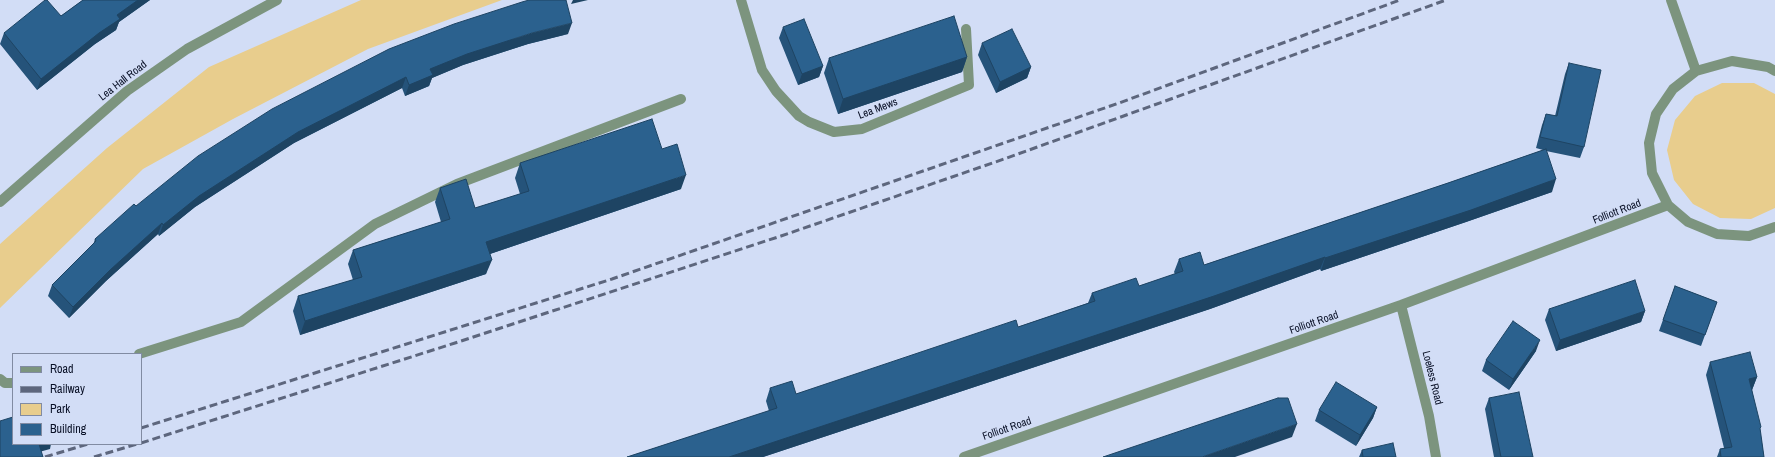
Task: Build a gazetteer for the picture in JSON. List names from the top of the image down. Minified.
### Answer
{"streets":{"street":["Lea Hall Road","Lea Mews","Folliott Road","Loeless Road"]},"crossings":[["Folliott Road","Loeless Road"]],"legend":["Road","Railway","Park","Building"]}
